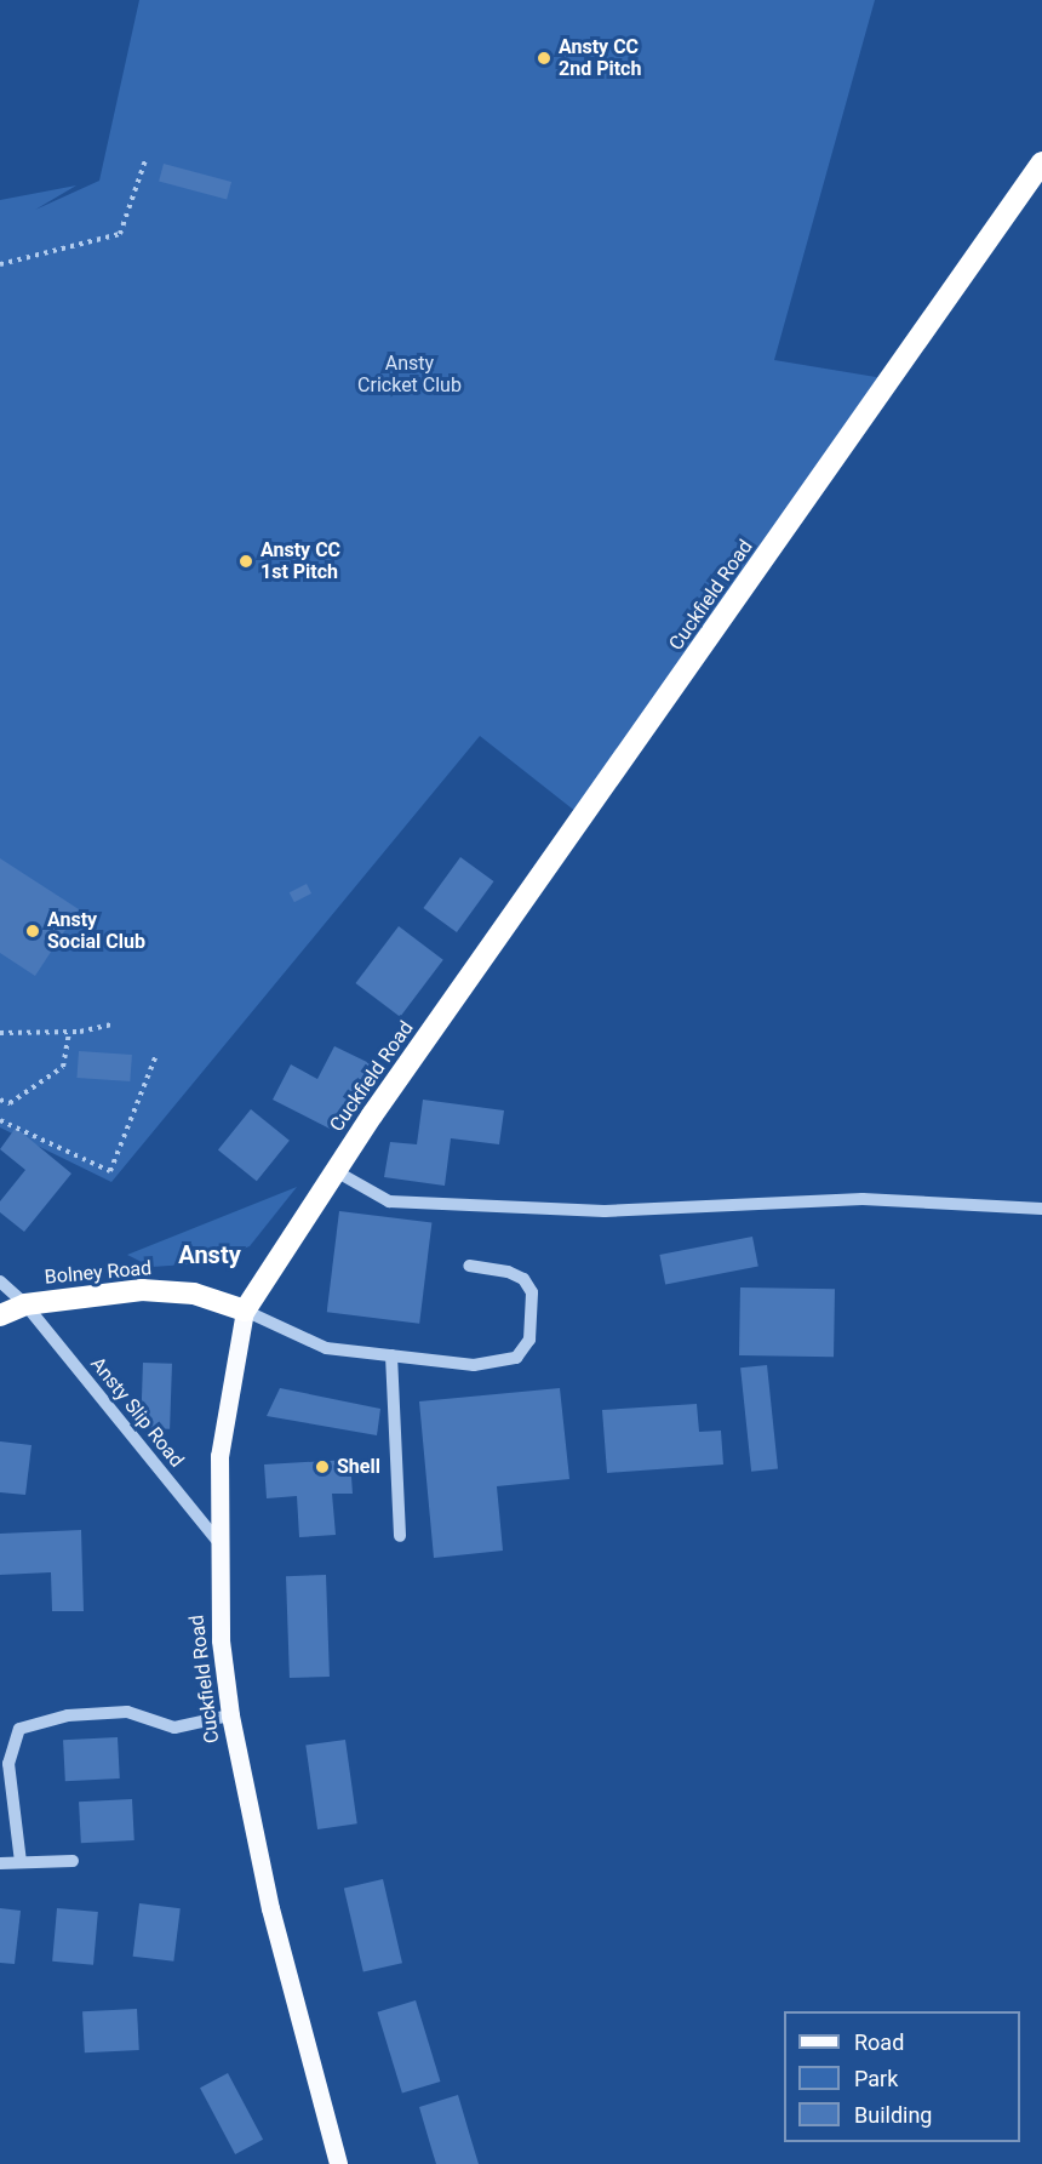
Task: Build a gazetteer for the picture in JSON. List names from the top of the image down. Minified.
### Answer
{"streets":{"highway":["Cuckfield Road","Bolney Road"],"street":["Ansty Slip Road"]},"crossings":[["Cuckfield Road","Bolney Road"],["Cuckfield Road","Ansty Slip Road"],["Bolney Road","Ansty Slip Road"]],"districts":["Ansty"],"parks":["Ansty Cricket Club"],"places":["Ansty CC 2nd Pitch","Ansty CC 1st Pitch","Ansty Social Club","Shell"],"legend":["Road","Park","Building"]}
